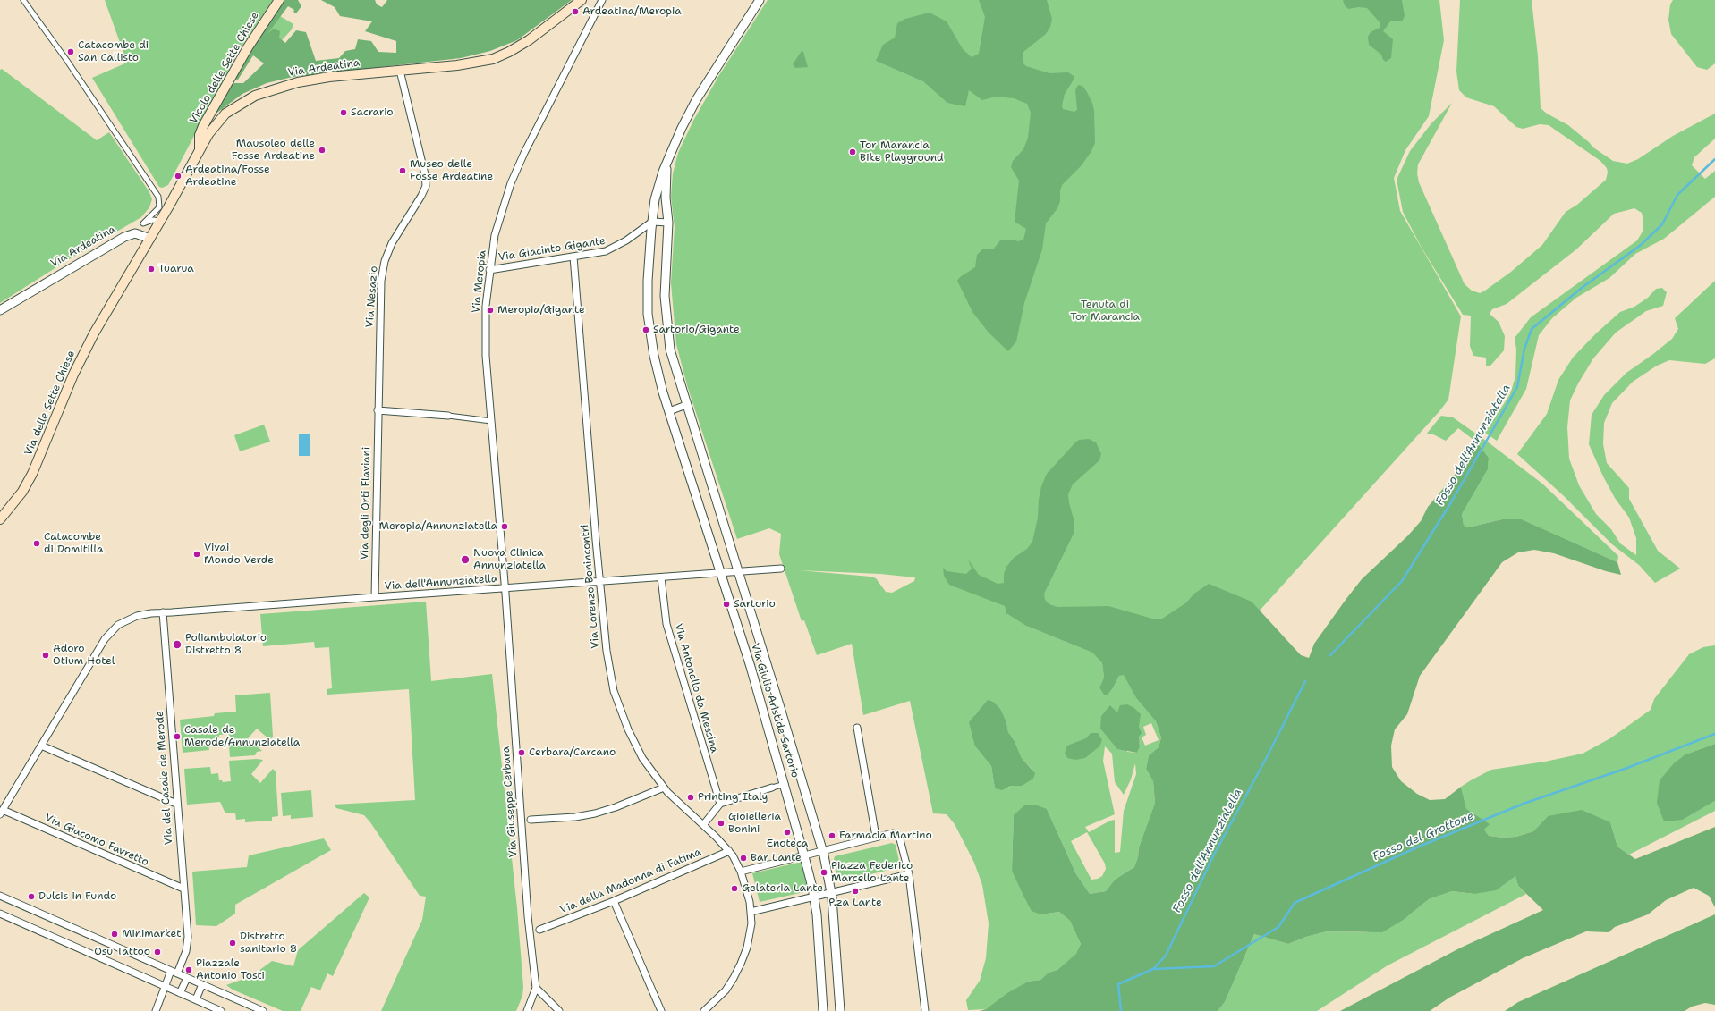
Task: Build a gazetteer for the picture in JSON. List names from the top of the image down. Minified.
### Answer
{"streets":{"main road":["Vicolo delle Sette Chiese","Via Ardeatina","Via delle Sette Chiese"],"street":["Via Giacinto Gigante","Via Meropia","Via Nesazio","Via degli Orti Flaviani","Via dell'Annunziatella","Via Lorenzo Bonincontri","Via Antonello da Messina","Via Giulio Aristide Sartorio","Via del Casale de Merode","Via Giuseppe Cerbara","Via Giacomo Favretto","Via della Madonna di Fatima"]},"crossings":[["Vicolo delle Sette Chiese","Via Ardeatina"],["Via Ardeatina","Via Nesazio"],["Via Ardeatina","Via delle Sette Chiese"],["Via Giacinto Gigante","Via Meropia"],["Via Giacinto Gigante","Via Lorenzo Bonincontri"],["Via Giacinto Gigante","Via Giulio Aristide Sartorio"],["Via Meropia","Via dell'Annunziatella"],["Via Meropia","Via Giuseppe Cerbara"],["Via Nesazio","Via degli Orti Flaviani"],["Via degli Orti Flaviani","Via dell'Annunziatella"],["Via dell'Annunziatella","Via Lorenzo Bonincontri"],["Via dell'Annunziatella","Via Antonello da Messina"],["Via dell'Annunziatella","Via Giulio Aristide Sartorio"],["Via dell'Annunziatella","Via del Casale de Merode"],["Via dell'Annunziatella","Via Giuseppe Cerbara"],["Via dell'Annunziatella","Via Giacomo Favretto"],["Via Lorenzo Bonincontri","Via della Madonna di Fatima"],["Via del Casale de Merode","Via Giacomo Favretto"]],"water":["Fosso dell'Annunziatella","Fosso del Grottone"],"parks":["Tenuta di Tor Marancia"],"places":["Ardeatina/Meropia","Catacombe di San Callisto","Sacrario","Mausoleo delle Fosse Ardeatine","Tor Marancia Bike Playground","Museo delle Fosse Ardeatine","Ardeatina/Fosse Ardeatine","Tuarua","Meropia/Gigante","Sartorio/Gigante","Meropia/Annunziatella","Catacombe di Domitilla","Vivai Mondo Verde","Nuova Clinica Annunziatella","Sartorio","Poliambulatorio Distretto 8","Adoro Otium Hotel","Casale de Merode/Annunziatella","Cerbara/Carcano","Printing Italy","Gioielleria Bonini","Enoteca","Farmacia Martino","Bar Lante","Piazza Federico Marcello Lante","Gelateria Lante","P.za Lante","Dulcis in Fundo","Minimarket","Distretto sanitario 8","Osu Tattoo","Piazzale Antonio Tosti"]}
